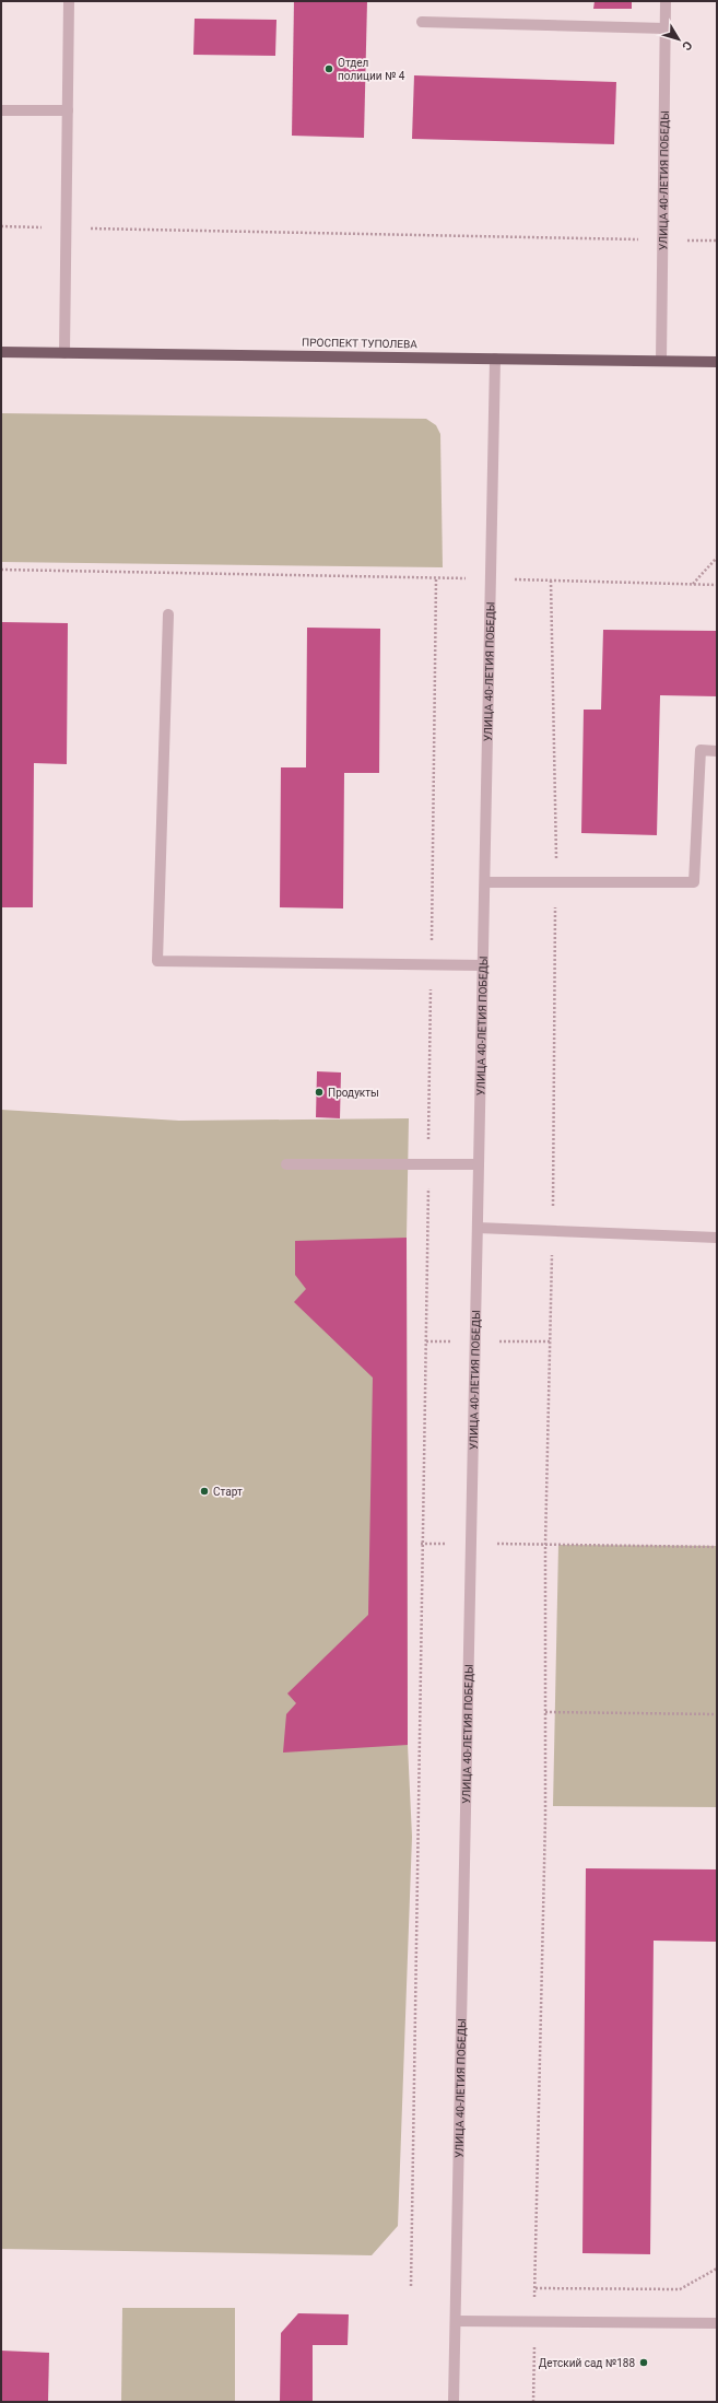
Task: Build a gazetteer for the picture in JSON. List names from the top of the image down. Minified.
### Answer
{"streets":{"main road":["ПРОСПЕКТ ТУПОЛЕВА"],"street":["УЛИЦА 40-ЛЕТИЯ ПОБЕДЫ"]},"crossings":[["УЛИЦА 40-ЛЕТИЯ ПОБЕДЫ","ПРОСПЕКТ ТУПОЛЕВА"]],"places":["Отдел полиции № 4","Продукты","Старт","Детский сад №188"],"north":"bottom right"}
